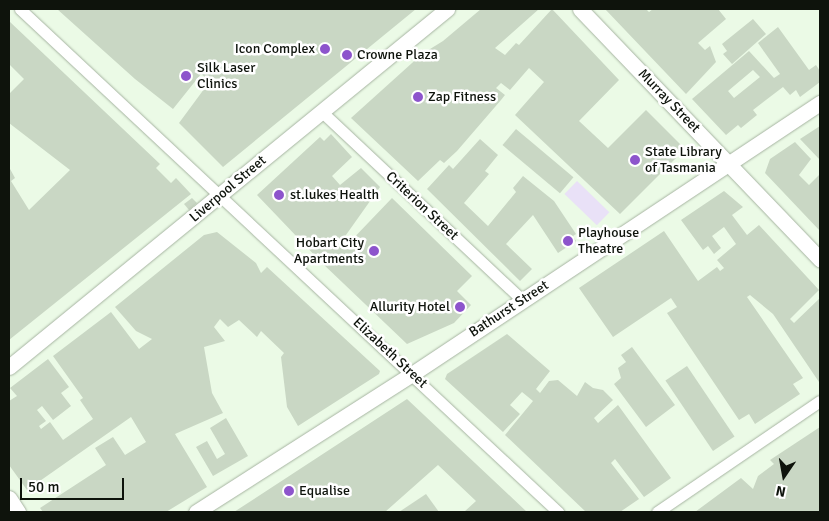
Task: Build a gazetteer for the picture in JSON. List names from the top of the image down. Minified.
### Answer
{"streets":{"main road":["Murray Street","Liverpool Street","Bathurst Street"],"street":["Criterion Street","Elizabeth Street"]},"crossings":[["Murray Street","Bathurst Street"],["Liverpool Street","Criterion Street"],["Liverpool Street","Elizabeth Street"],["Criterion Street","Bathurst Street"],["Bathurst Street","Elizabeth Street"]],"places":["Icon Complex","Crowne Plaza","Silk Laser Clinics","Zap Fitness","State Library of Tasmania","st.lukes Health","Playhouse Theatre","Hobart City Apartments","Allurity Hotel","Equalise"],"scale_bar":"50 m","north":"bottom"}
